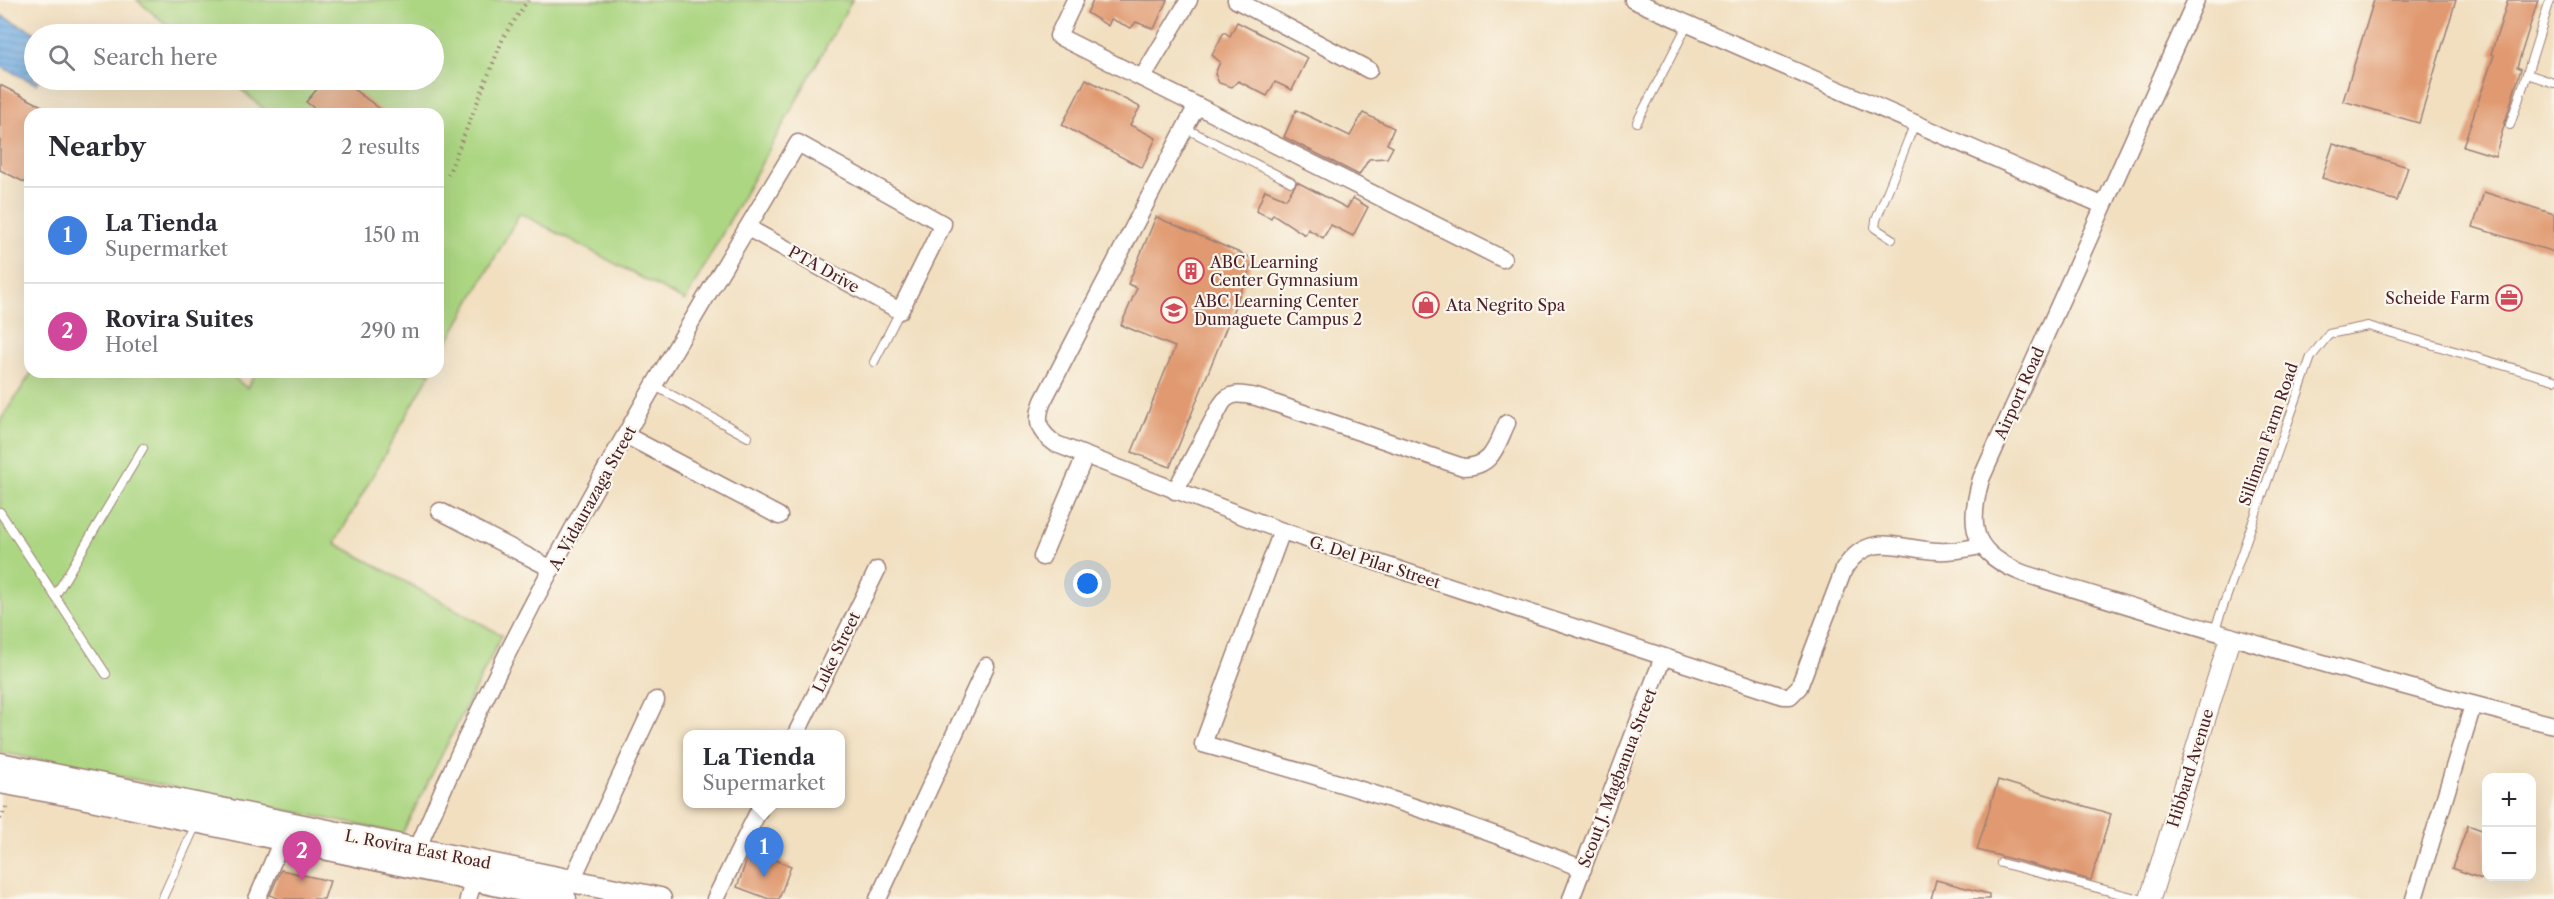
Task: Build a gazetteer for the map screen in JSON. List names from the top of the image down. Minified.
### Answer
{"streets":{"main road":["L. Rovira East Road"],"street":["PTA Drive","Airport Road","A. Vidaurazaga Street","G. Del Pilar Street","Luke Street","Hibbard Avenue","Scout J. Magbanua Street"],"lane":["Silliman Farm Road"]},"crossings":[["PTA Drive","A. Vidaurazaga Street"],["Airport Road","G. Del Pilar Street"],["Silliman Farm Road","Hibbard Avenue"],["A. Vidaurazaga Street","L. Rovira East Road"],["G. Del Pilar Street","Scout J. Magbanua Street"]],"places":{"building":["ABC Learning Center Gymnasium"],"office":["Scheide Farm"],"shop":["Ata Negrito Spa"],"school or university":["ABC Learning Center Dumaguete Campus 2"]},"page":{"search":"Search here","heading":["Nearby","2 results"],"list":[{"mark":"1","name":"La Tienda","note":"Supermarket","value":"150 m"},{"mark":"2","name":"Rovira Suites","note":"Hotel","value":"290 m"}],"popup":["La Tienda","Supermarket"],"map_buttons":["+","−"],"pins":["1","2"]}}
